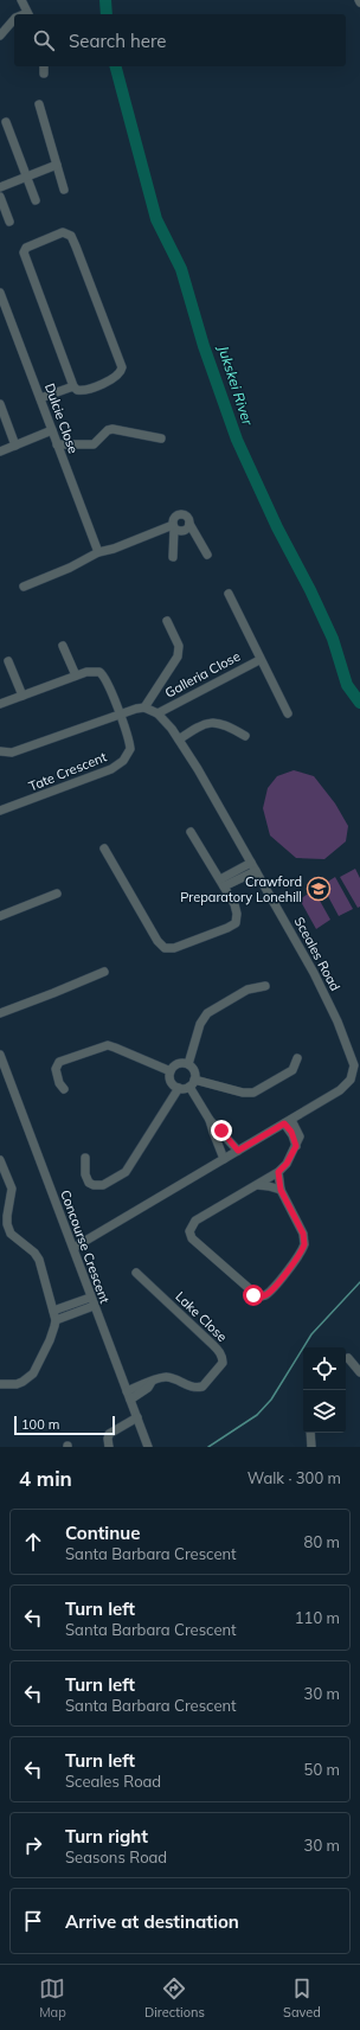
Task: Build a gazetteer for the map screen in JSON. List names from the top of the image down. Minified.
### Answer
{"streets":{"street":["Dulcie Close","Galleria Close","Tate Crescent","Sceales Road","Concourse Crescent","Lake Close"]},"crossings":[["Galleria Close","Sceales Road"],["Sceales Road","Concourse Crescent"],["Concourse Crescent","Lake Close"]],"water":["Jukskei River"],"places":{"school or university":["Crawford Preparatory Lonehill"]},"scale_bar":"100 m","page":{"search":"Search here","scale":"100 m","heading":["4 min","Walk · 300 m"],"list":[["Continue","Santa Barbara Crescent","80 m"],["Turn left","Santa Barbara Crescent","110 m"],["Turn left","Santa Barbara Crescent","30 m"],["Turn left","Sceales Road","50 m"],["Turn right","Seasons Road","30 m"],"Arrive at destination"],"nav":["Map","Directions","Saved"]}}
